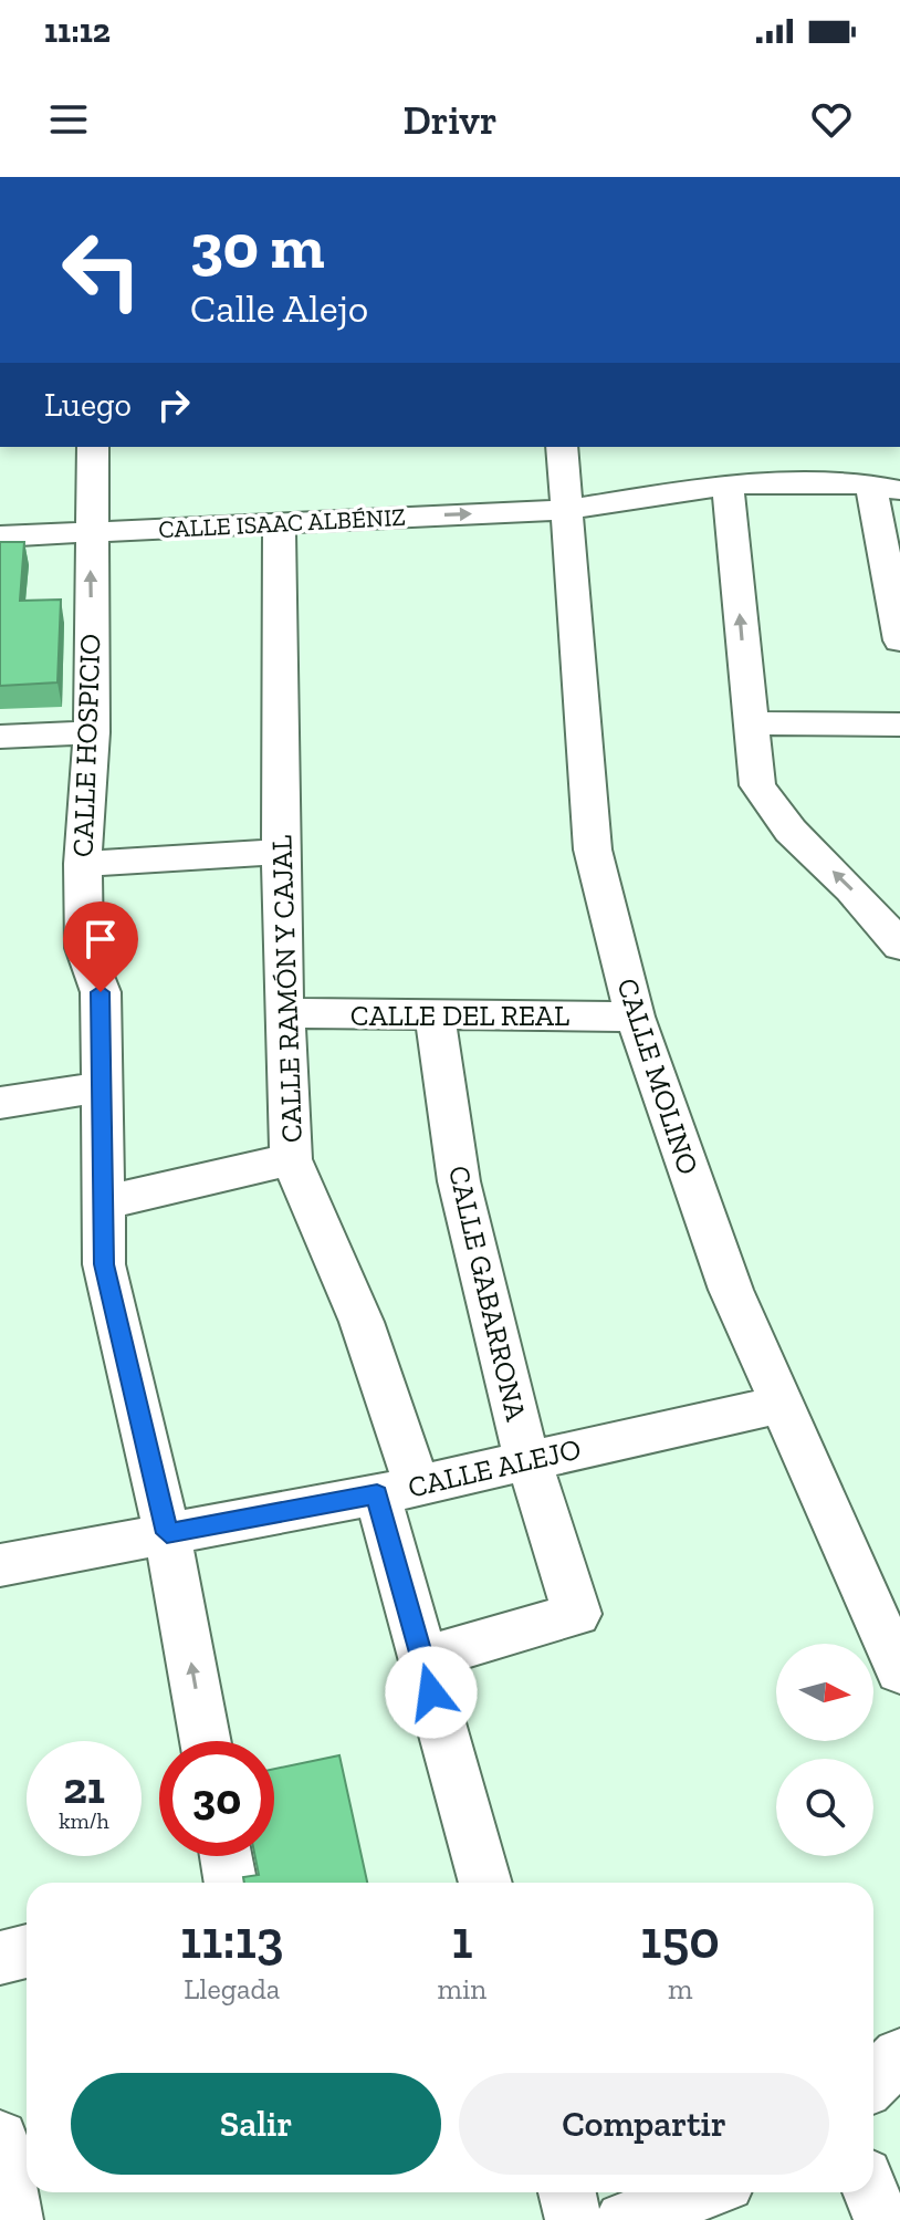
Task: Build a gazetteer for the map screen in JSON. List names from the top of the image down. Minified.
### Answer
{"streets":{"street":["CALLE ISAAC ALBÉNIZ","CALLE HOSPICIO","CALLE RAMÓN Y CAJAL","CALLE DEL REAL","CALLE MOLINO","CALLE GABARRONA","CALLE ALEJO"]},"crossings":[["CALLE ISAAC ALBÉNIZ","CALLE HOSPICIO"],["CALLE ISAAC ALBÉNIZ","CALLE RAMÓN Y CAJAL"],["CALLE ISAAC ALBÉNIZ","CALLE MOLINO"],["CALLE HOSPICIO","CALLE ALEJO"],["CALLE RAMÓN Y CAJAL","CALLE DEL REAL"],["CALLE RAMÓN Y CAJAL","CALLE GABARRONA"],["CALLE RAMÓN Y CAJAL","CALLE ALEJO"],["CALLE DEL REAL","CALLE MOLINO"],["CALLE DEL REAL","CALLE GABARRONA"],["CALLE MOLINO","CALLE ALEJO"],["CALLE GABARRONA","CALLE ALEJO"]],"north":"right","page":{"status":"11:12","header":"Drivr","turn":["30 m","Calle Alejo"],"then":"Luego","speed":"21 km/h","limit":"30","eta":["11:13","Llegada","1","min","150","m"],"buttons":["Salir","Compartir"]}}
